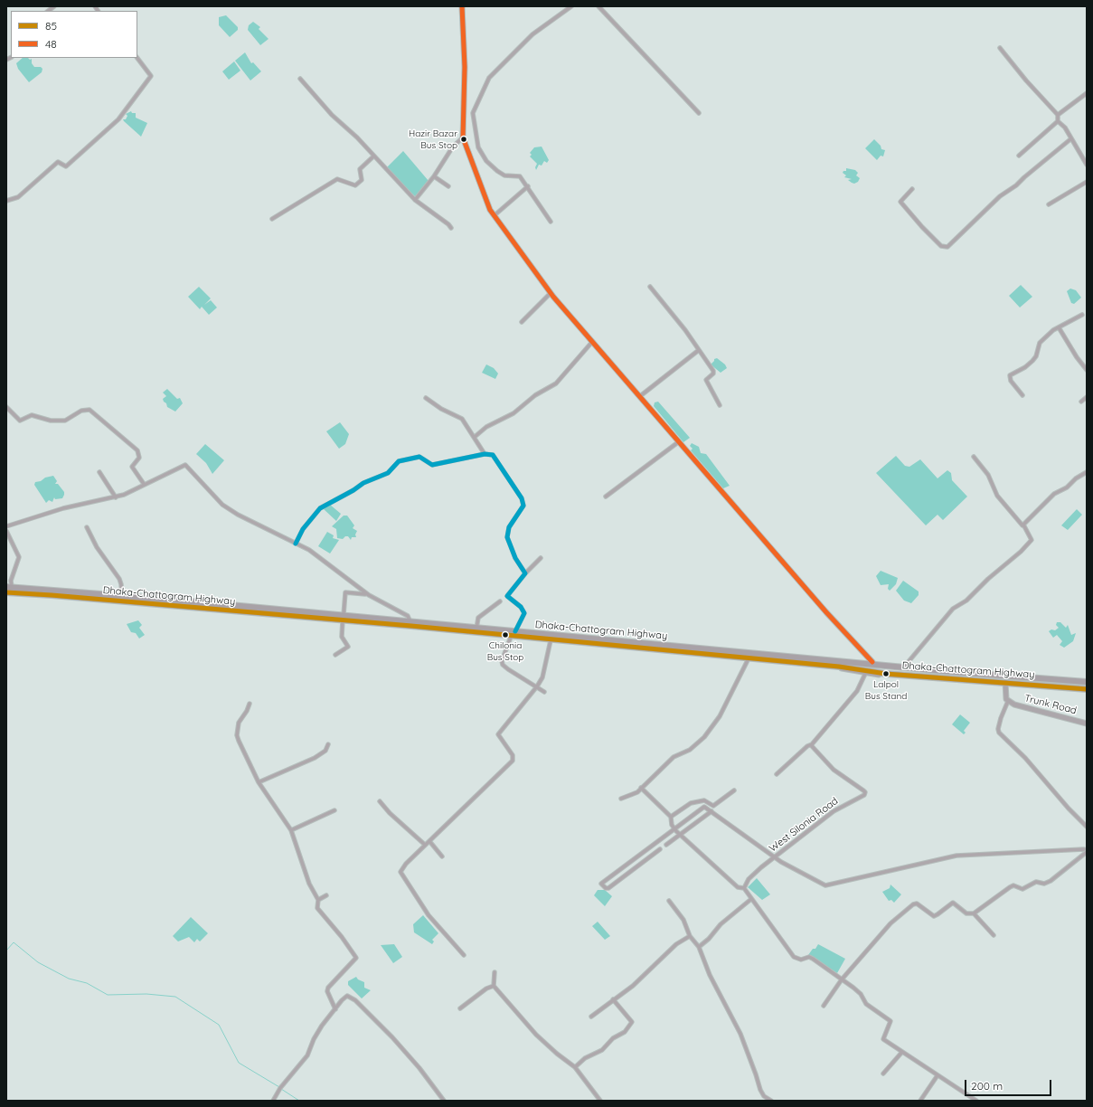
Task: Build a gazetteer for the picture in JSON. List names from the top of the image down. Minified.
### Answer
{"streets":{"highway":["Dhaka-Chattogram Highway"],"main road":["Trunk Road"],"street":["West Silonia Road"]},"places":["Hazir Bazar Bus Stop","Chilonia Bus Stop","Lalpol Bus Stand"],"lines":["transit line 48","transit line 85"],"legend":["85","48"],"scale_bar":"200 m"}
